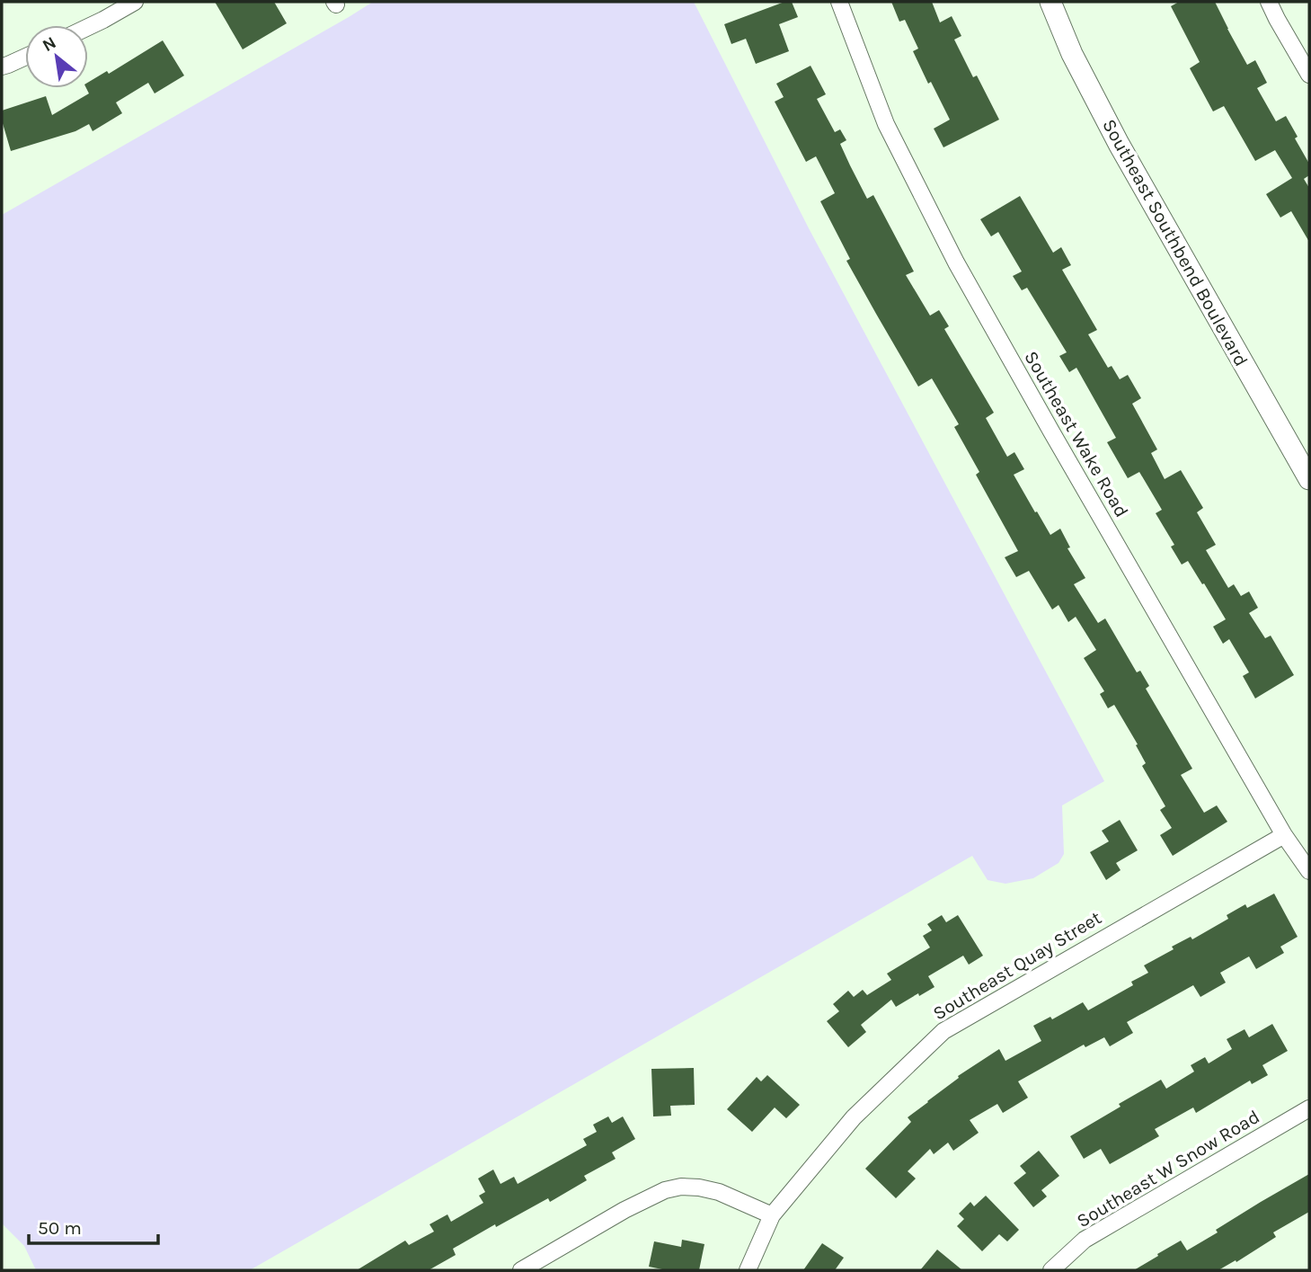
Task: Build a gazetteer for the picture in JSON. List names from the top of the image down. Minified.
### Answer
{"streets":{"street":["Southeast Southbend Boulevard","Southeast Wake Road","Southeast Quay Street","Southeast W Snow Road"]},"crossings":[["Southeast Wake Road","Southeast Quay Street"]],"scale_bar":"50 m","north":"top left"}
